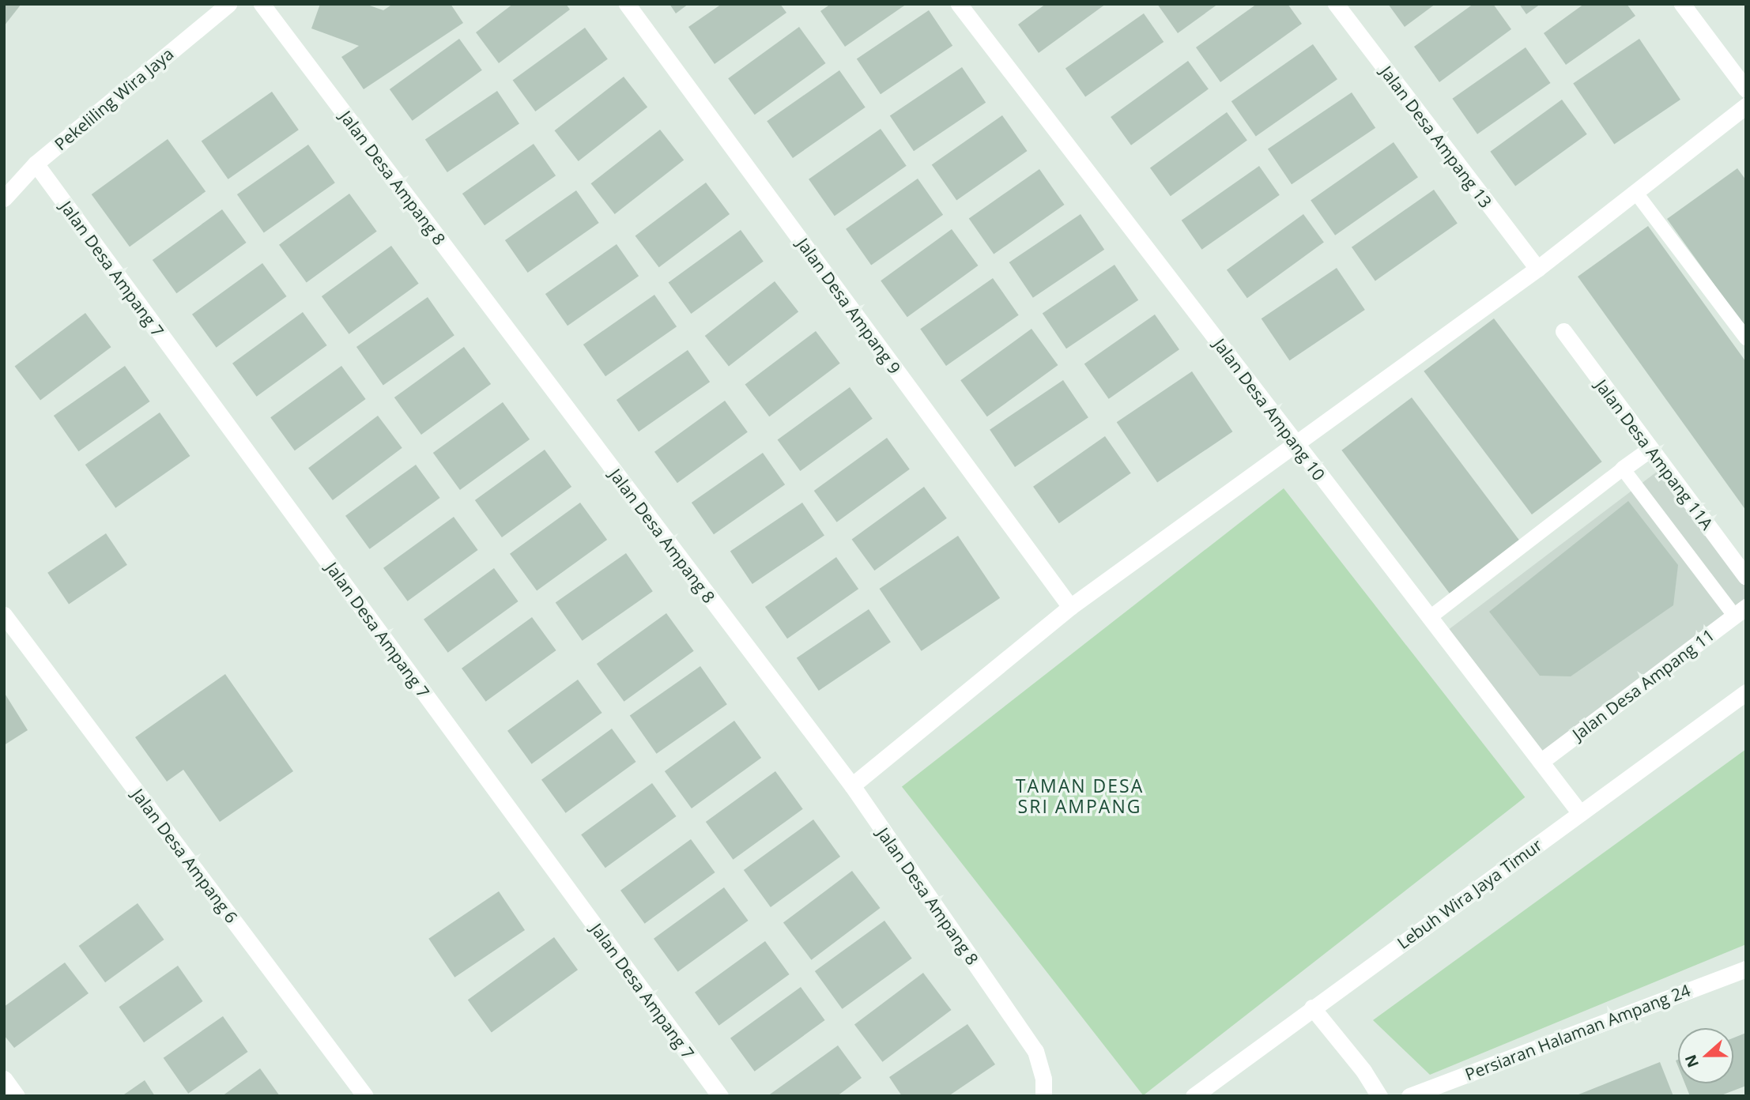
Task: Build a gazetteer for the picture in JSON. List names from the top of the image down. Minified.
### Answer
{"streets":{"street":["Pekeliling Wira Jaya","Jalan Desa Ampang 13","Jalan Desa Ampang 8","Jalan Desa Ampang 7","Jalan Desa Ampang 9","Jalan Desa Ampang 10","Jalan Desa Ampang 11A","Jalan Desa Ampang 11","Jalan Desa Ampang 6","Lebuh Wira Jaya Timur","Persiaran Halaman Ampang 24"]},"crossings":[["Pekeliling Wira Jaya","Jalan Desa Ampang 7"],["Jalan Desa Ampang 10","Jalan Desa Ampang 11"],["Jalan Desa Ampang 10","Lebuh Wira Jaya Timur"]],"districts":["TAMAN DESA SRI AMPANG"],"north":"left"}
